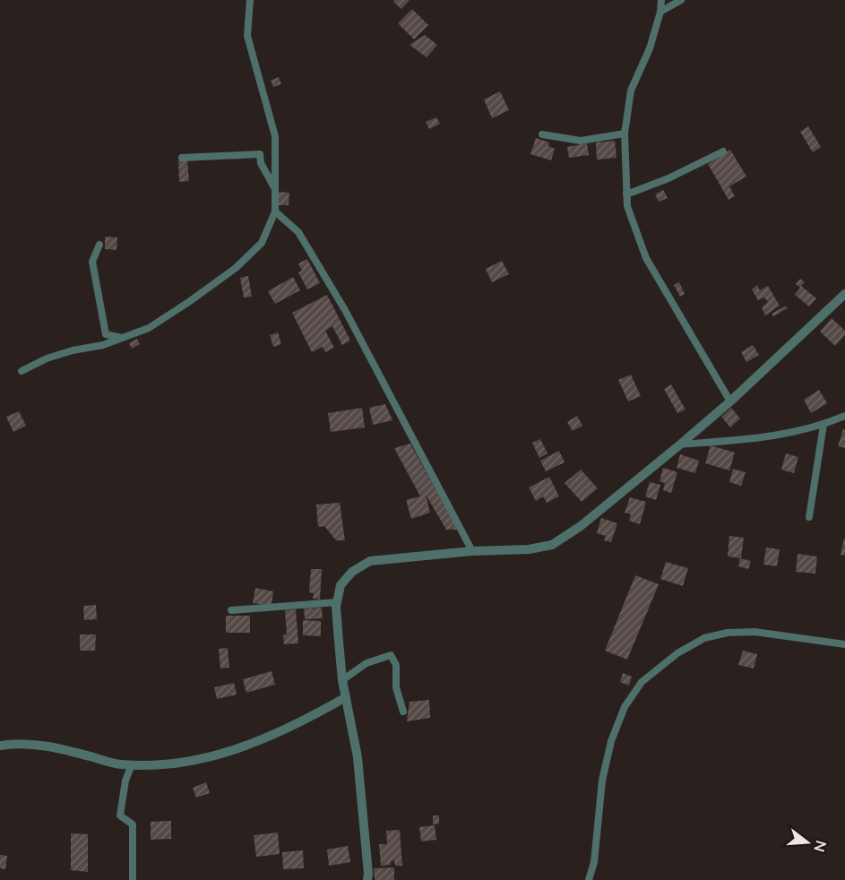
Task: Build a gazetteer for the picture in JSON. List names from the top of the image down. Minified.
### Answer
{"north":"right"}
